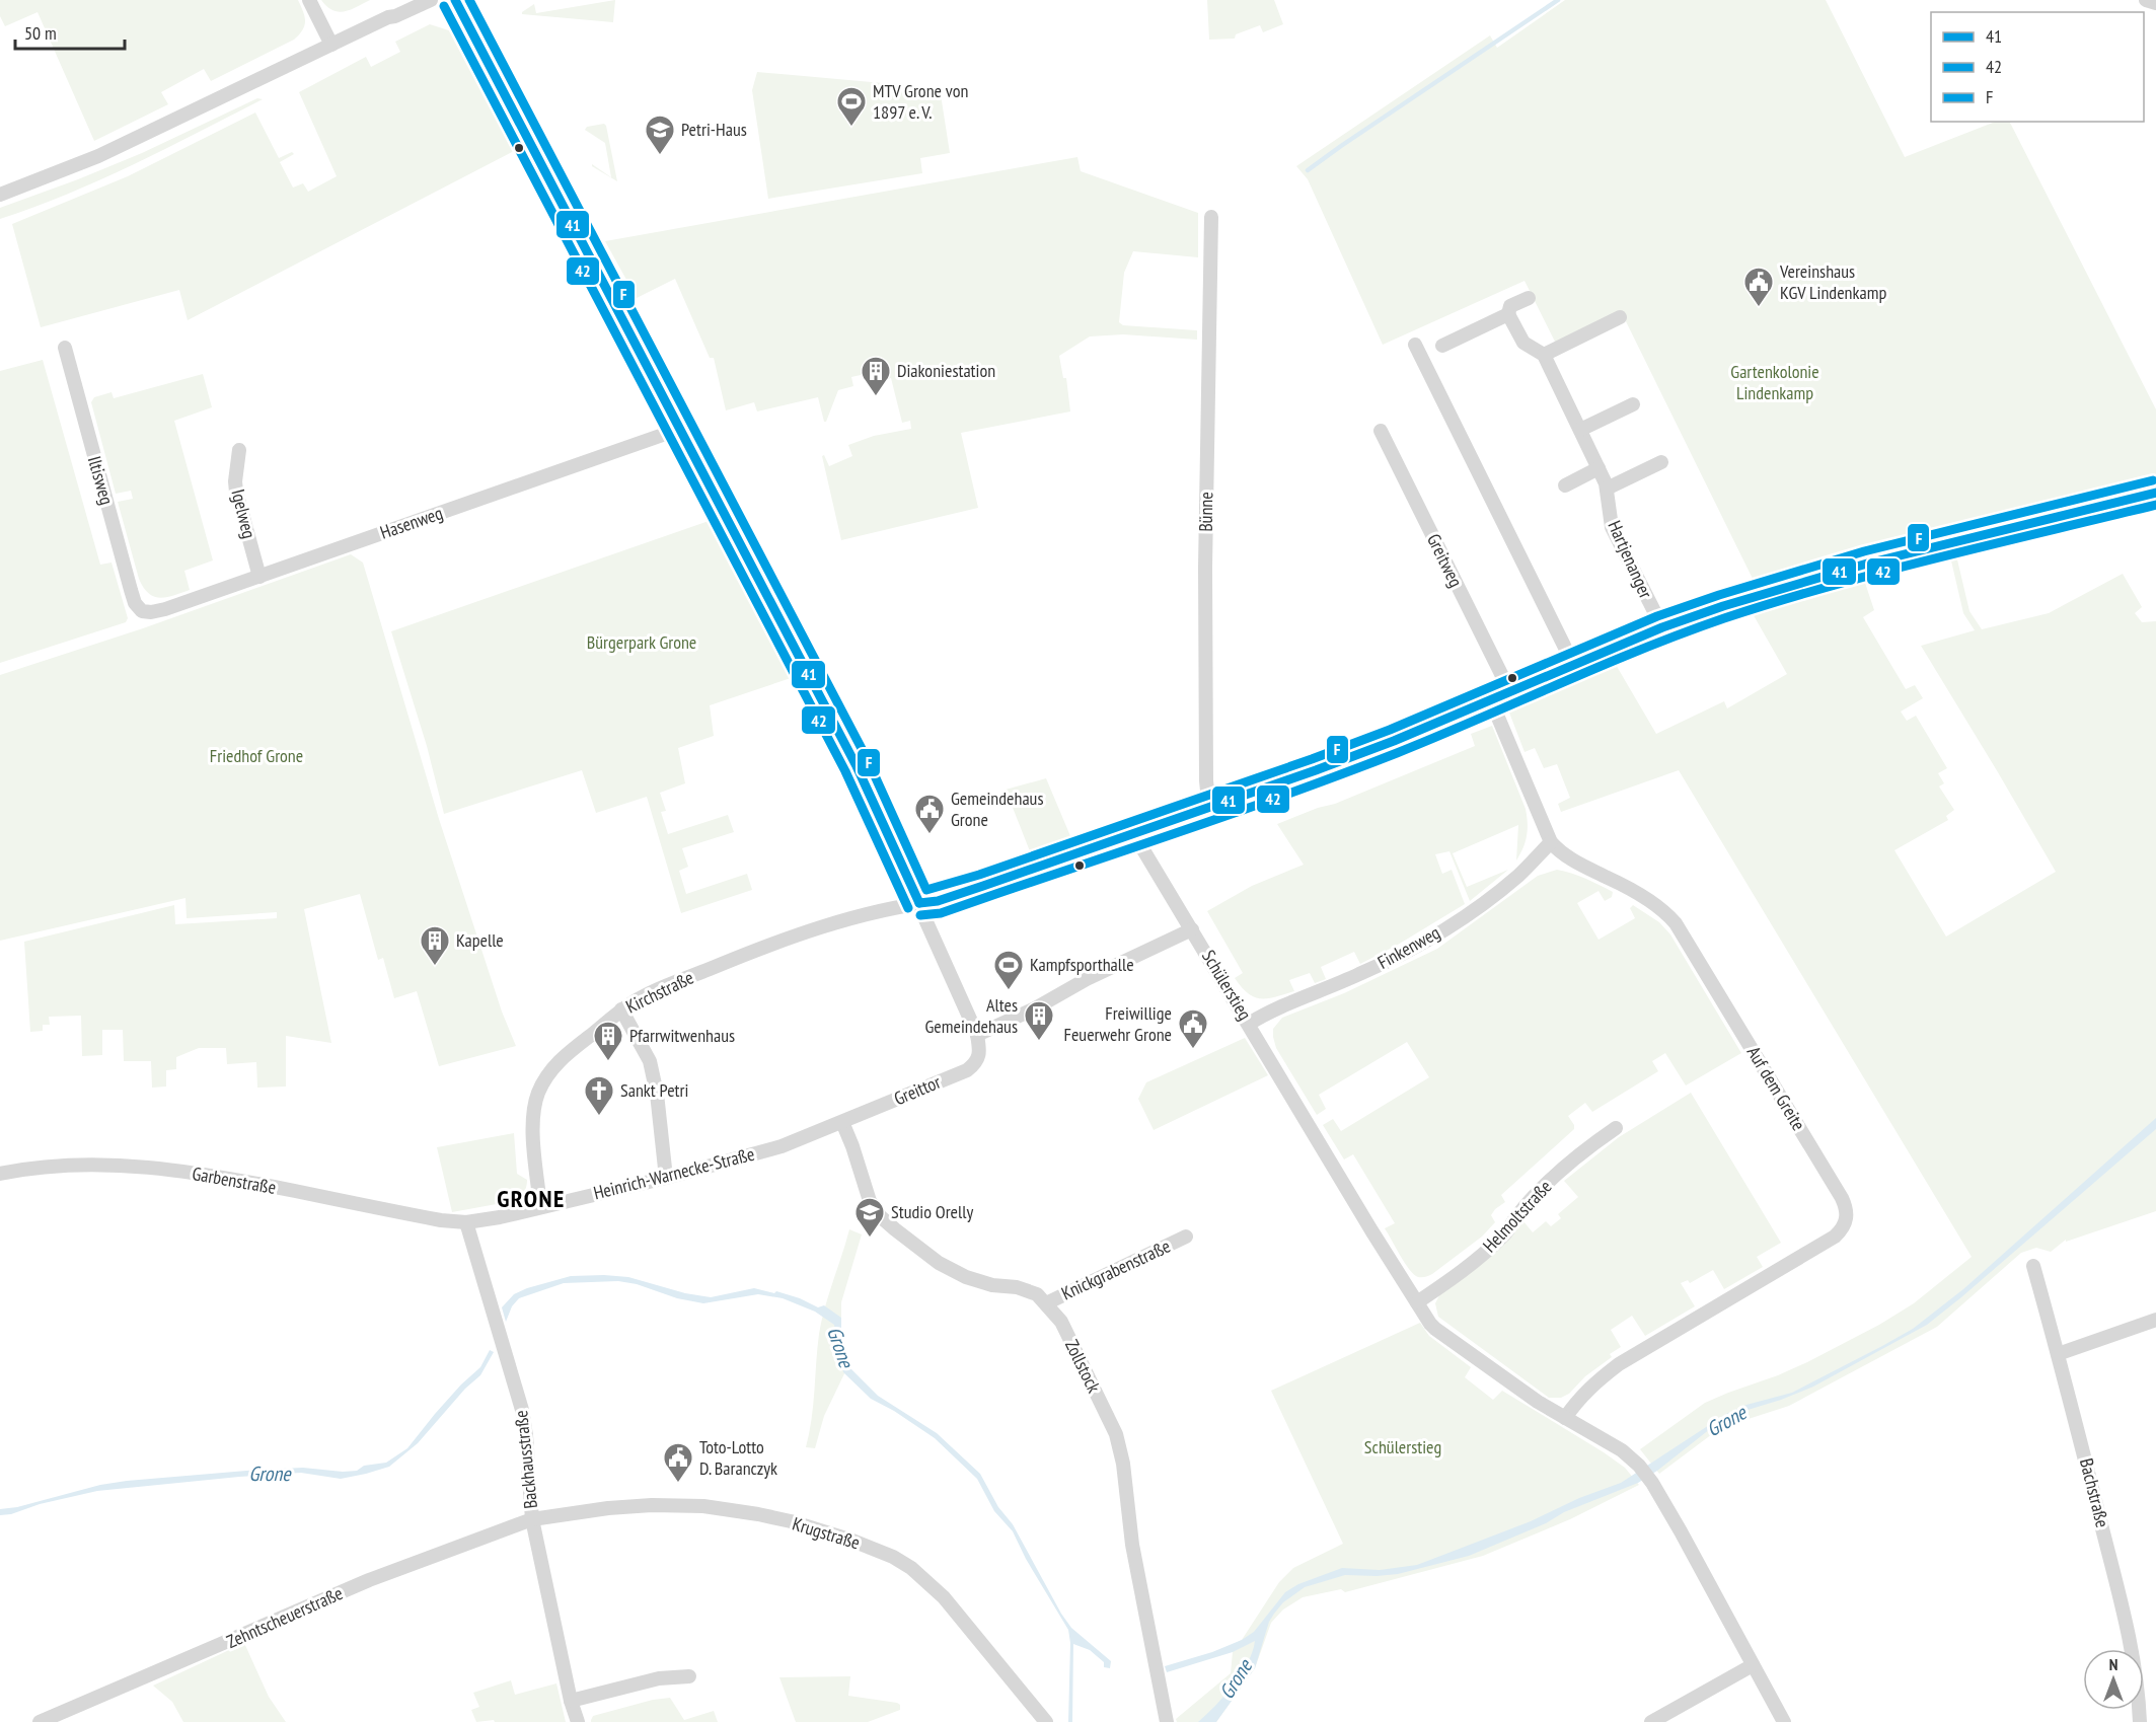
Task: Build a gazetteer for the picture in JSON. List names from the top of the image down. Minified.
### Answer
{"streets":{"street":["Iltisweg","Bünne","Igelweg","Hasenweg","Hartjenanger","Greitweg","Finkenweg","Schülerstieg","Kirchstraße","Auf dem Greite","Greittor","Heinrich-Warnecke-Straße","Garbenstraße","Helmoltstraße","Knickgrabenstraße","Zollstock","Backhausstraße","Bachstraße","Krugstraße","Zehntscheuerstraße"]},"crossings":[["Iltisweg","Hasenweg"],["Igelweg","Hasenweg"],["Finkenweg","Schülerstieg"],["Finkenweg","Auf dem Greite"],["Schülerstieg","Auf dem Greite"],["Schülerstieg","Helmoltstraße"],["Kirchstraße","Heinrich-Warnecke-Straße"],["Greittor","Heinrich-Warnecke-Straße"],["Greittor","Zollstock"],["Heinrich-Warnecke-Straße","Garbenstraße"],["Heinrich-Warnecke-Straße","Zollstock"],["Heinrich-Warnecke-Straße","Backhausstraße"],["Garbenstraße","Backhausstraße"],["Knickgrabenstraße","Zollstock"],["Backhausstraße","Krugstraße"],["Backhausstraße","Zehntscheuerstraße"],["Krugstraße","Zehntscheuerstraße"]],"districts":["GRONE"],"water":["Grone"],"parks":["Gartenkolonie Lindenkamp","Bürgerpark Grone","Friedhof Grone","Schülerstieg"],"places":{"sports":["MTV Grone von 1897 e. V.","Kampfsporthalle"],"school or university":["Petri-Haus","Studio Orelly"],"public building":["Vereinshaus KGV Lindenkamp","Gemeindehaus Grone","Freiwillige Feuerwehr Grone","Toto-Lotto D. Baranczyk"],"building":["Diakoniestation","Kapelle","Altes Gemeindehaus","Pfarrwitwenhaus"],"church":["Sankt Petri"]},"lines":["transit line 41","transit line F","transit line 42"],"legend":["41","42","F"],"scale_bar":"50 m","north":"top"}
